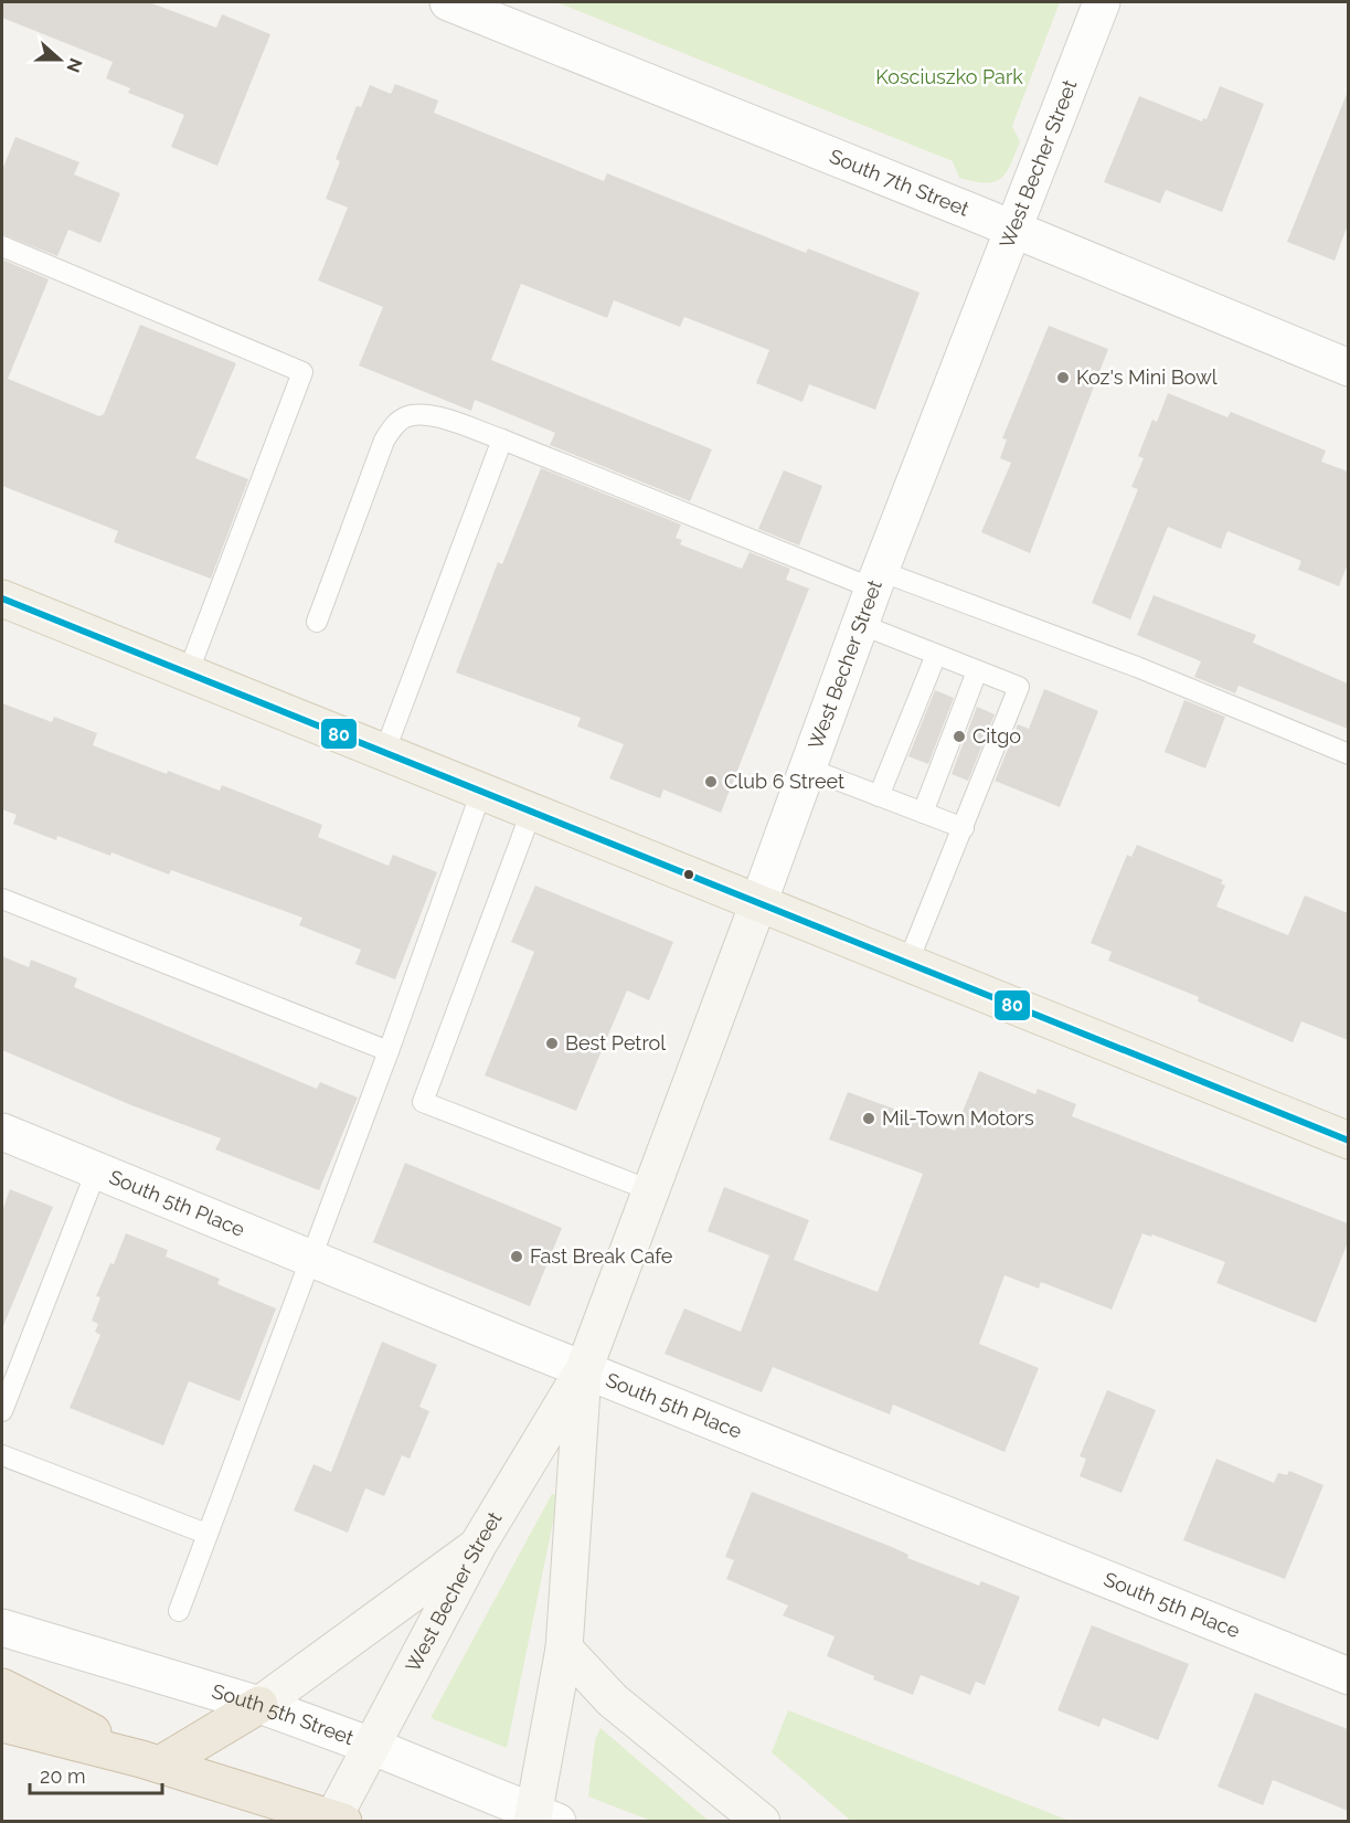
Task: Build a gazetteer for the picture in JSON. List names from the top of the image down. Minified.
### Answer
{"streets":{"main road":["West Becher Street"],"street":["South 7th Street","South 5th Place","South 5th Street"]},"crossings":[["West Becher Street","South 7th Street"],["West Becher Street","South 5th Place"],["West Becher Street","South 5th Street"]],"parks":["Kosciuszko Park"],"places":["Koz's Mini Bowl","Citgo","Club 6 Street","Best Petrol","Mil-Town Motors","Fast Break Cafe"],"lines":["transit line 80"],"scale_bar":"20 m","north":"right"}
